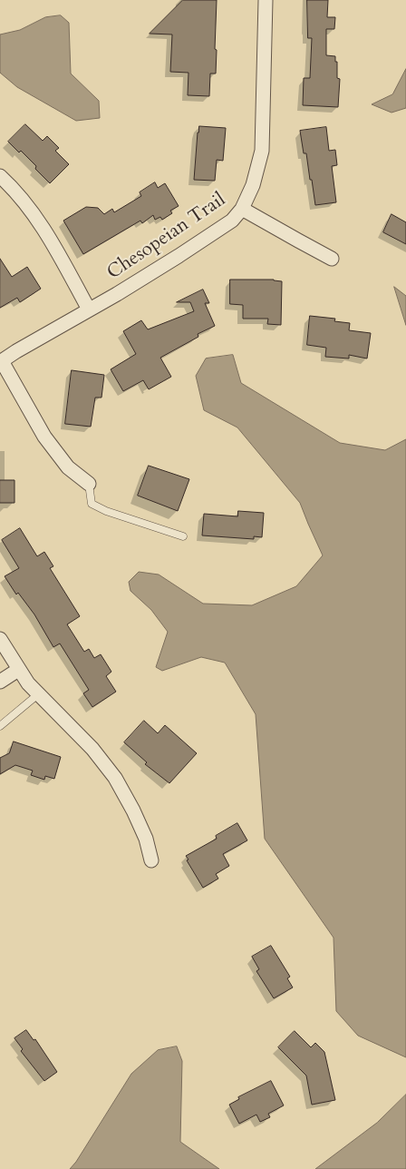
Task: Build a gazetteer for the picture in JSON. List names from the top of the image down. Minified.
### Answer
{"streets":{"street":["Chesopeian Trail"]}}
